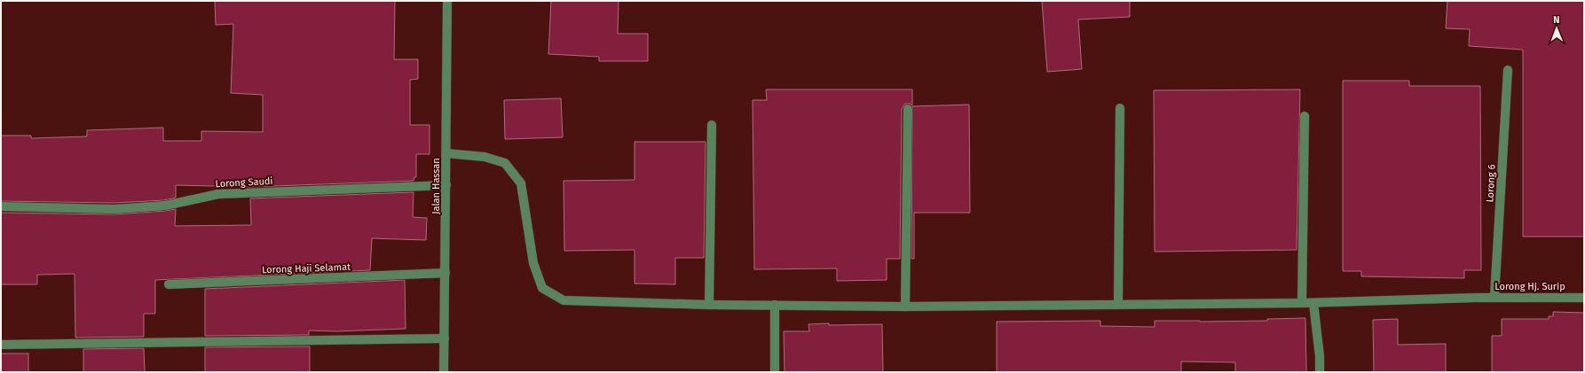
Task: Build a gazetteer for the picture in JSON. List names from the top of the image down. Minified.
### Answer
{"streets":{"street":["Lorong Saudi","Lorong 6","Jalan Hassan","Lorong Haji Selamat","Lorong Hj. Surip"]},"crossings":[["Lorong Saudi","Jalan Hassan"],["Lorong 6","Lorong Hj. Surip"],["Jalan Hassan","Lorong Haji Selamat"],["Jalan Hassan","Lorong Hj. Surip"]],"north":"top"}
